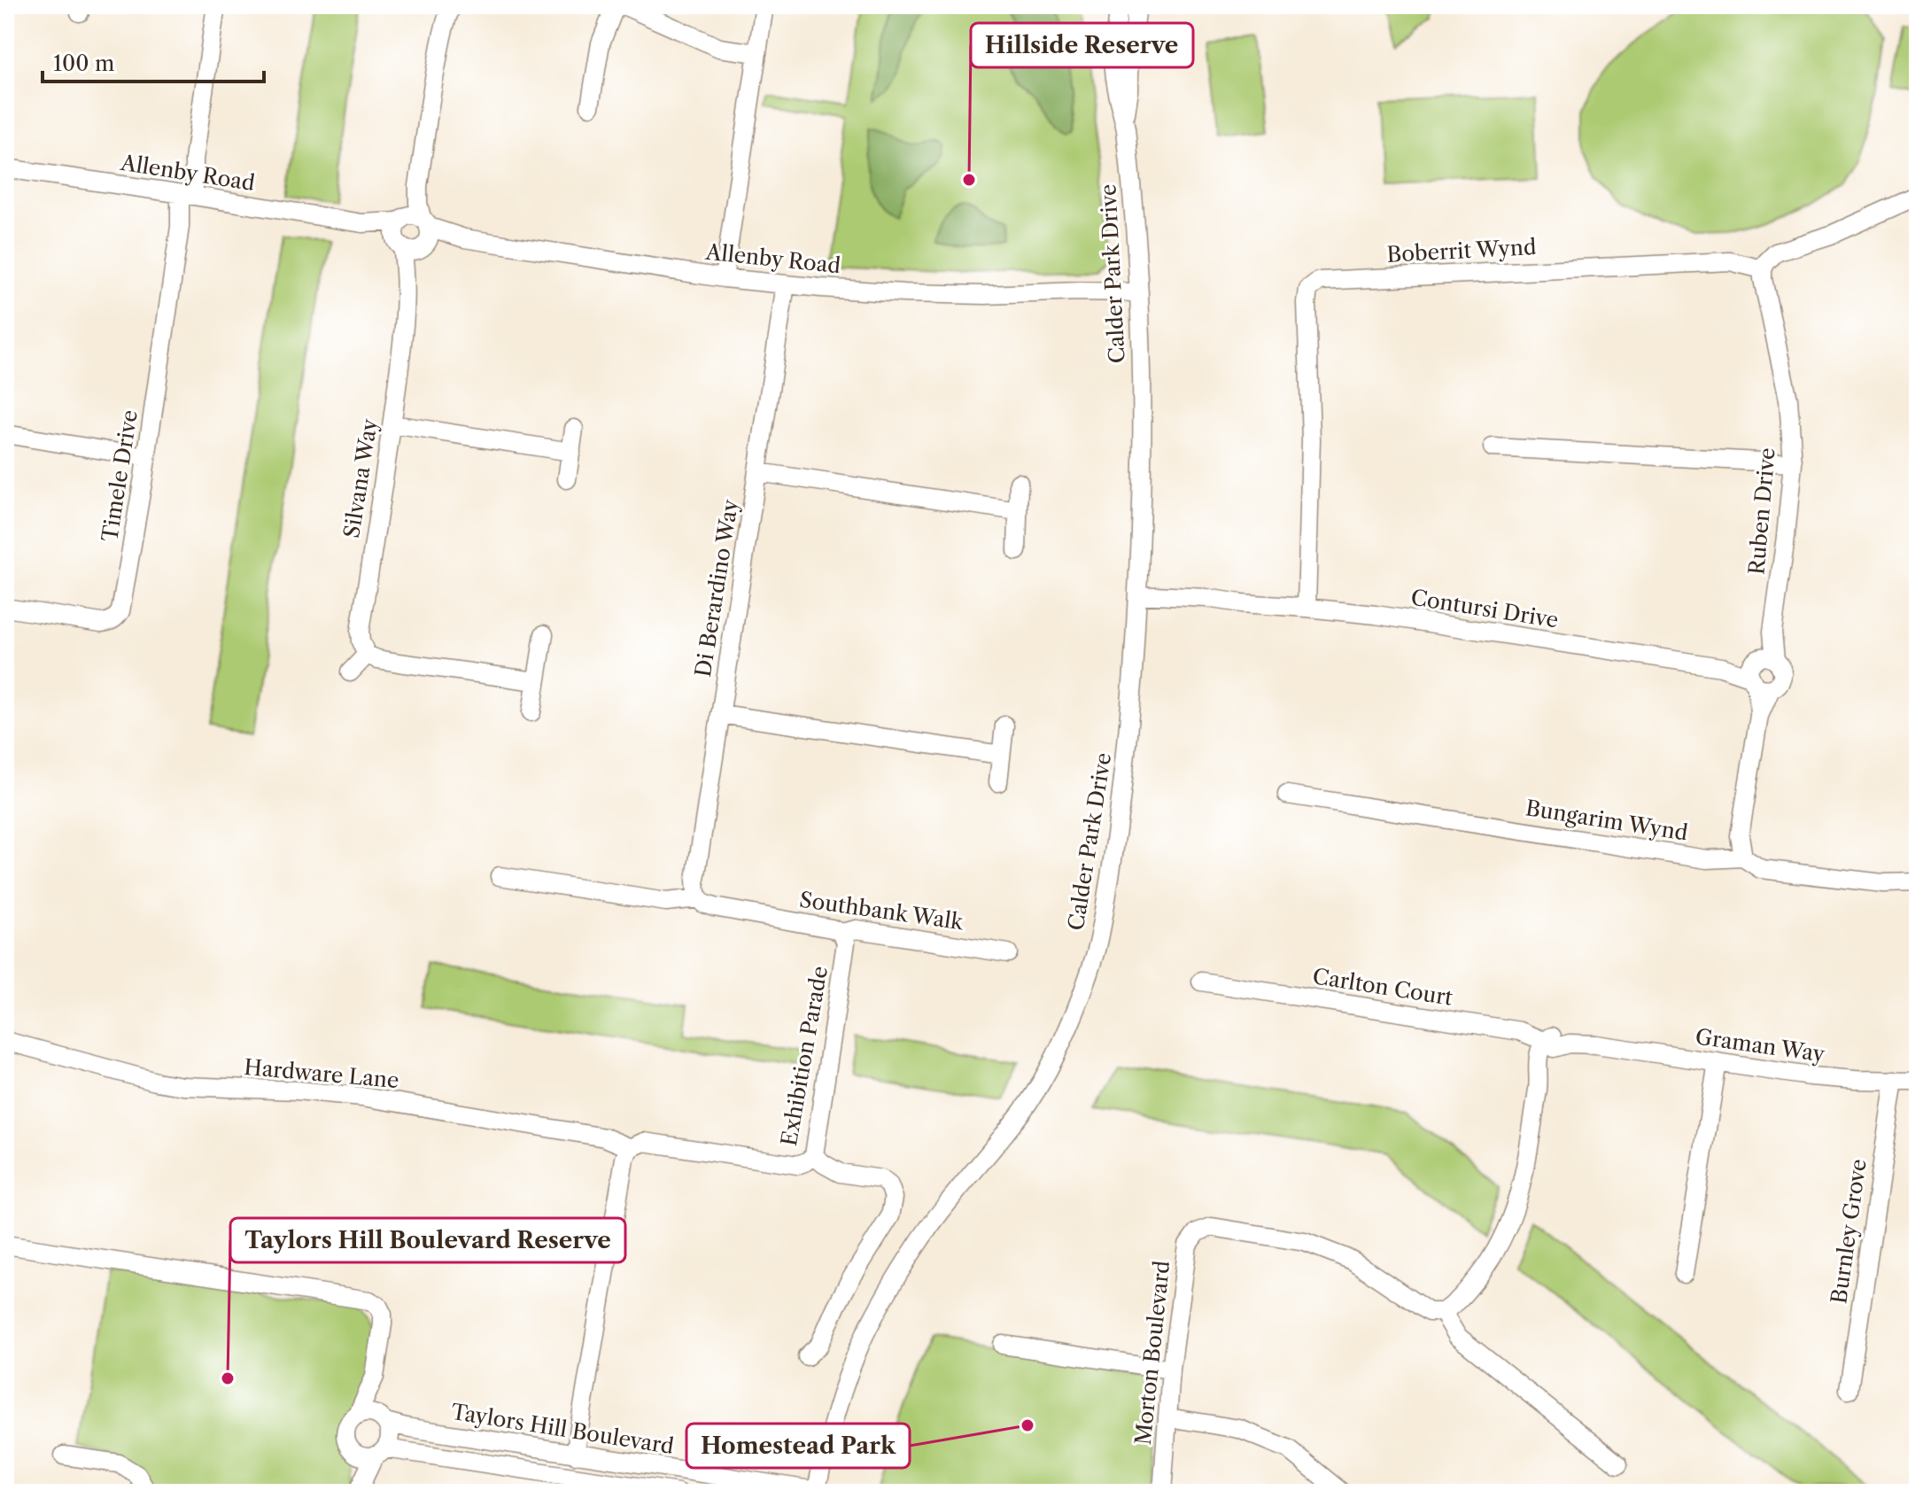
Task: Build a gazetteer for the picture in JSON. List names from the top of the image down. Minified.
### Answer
{"streets":{"street":["Allenby Road","Boberrit Wynd","Calder Park Drive","Timele Drive","Silvana Way","Ruben Drive","Di Berardino Way","Contursi Drive","Bungarim Wynd","Southbank Walk","Carlton Court","Graman Way","Exhibition Parade","Hardware Lane","Burnley Grove","Morton Boulevard","Taylors Hill Boulevard"]},"crossings":[["Allenby Road","Calder Park Drive"],["Allenby Road","Timele Drive"],["Allenby Road","Silvana Way"],["Allenby Road","Di Berardino Way"],["Boberrit Wynd","Ruben Drive"],["Boberrit Wynd","Contursi Drive"],["Calder Park Drive","Contursi Drive"],["Calder Park Drive","Taylors Hill Boulevard"],["Ruben Drive","Contursi Drive"],["Ruben Drive","Bungarim Wynd"],["Di Berardino Way","Southbank Walk"],["Southbank Walk","Exhibition Parade"],["Carlton Court","Graman Way"],["Graman Way","Burnley Grove"],["Exhibition Parade","Hardware Lane"]],"places":["Hillside Reserve","Taylors Hill Boulevard Reserve","Homestead Park"],"scale_bar":"100 m"}
